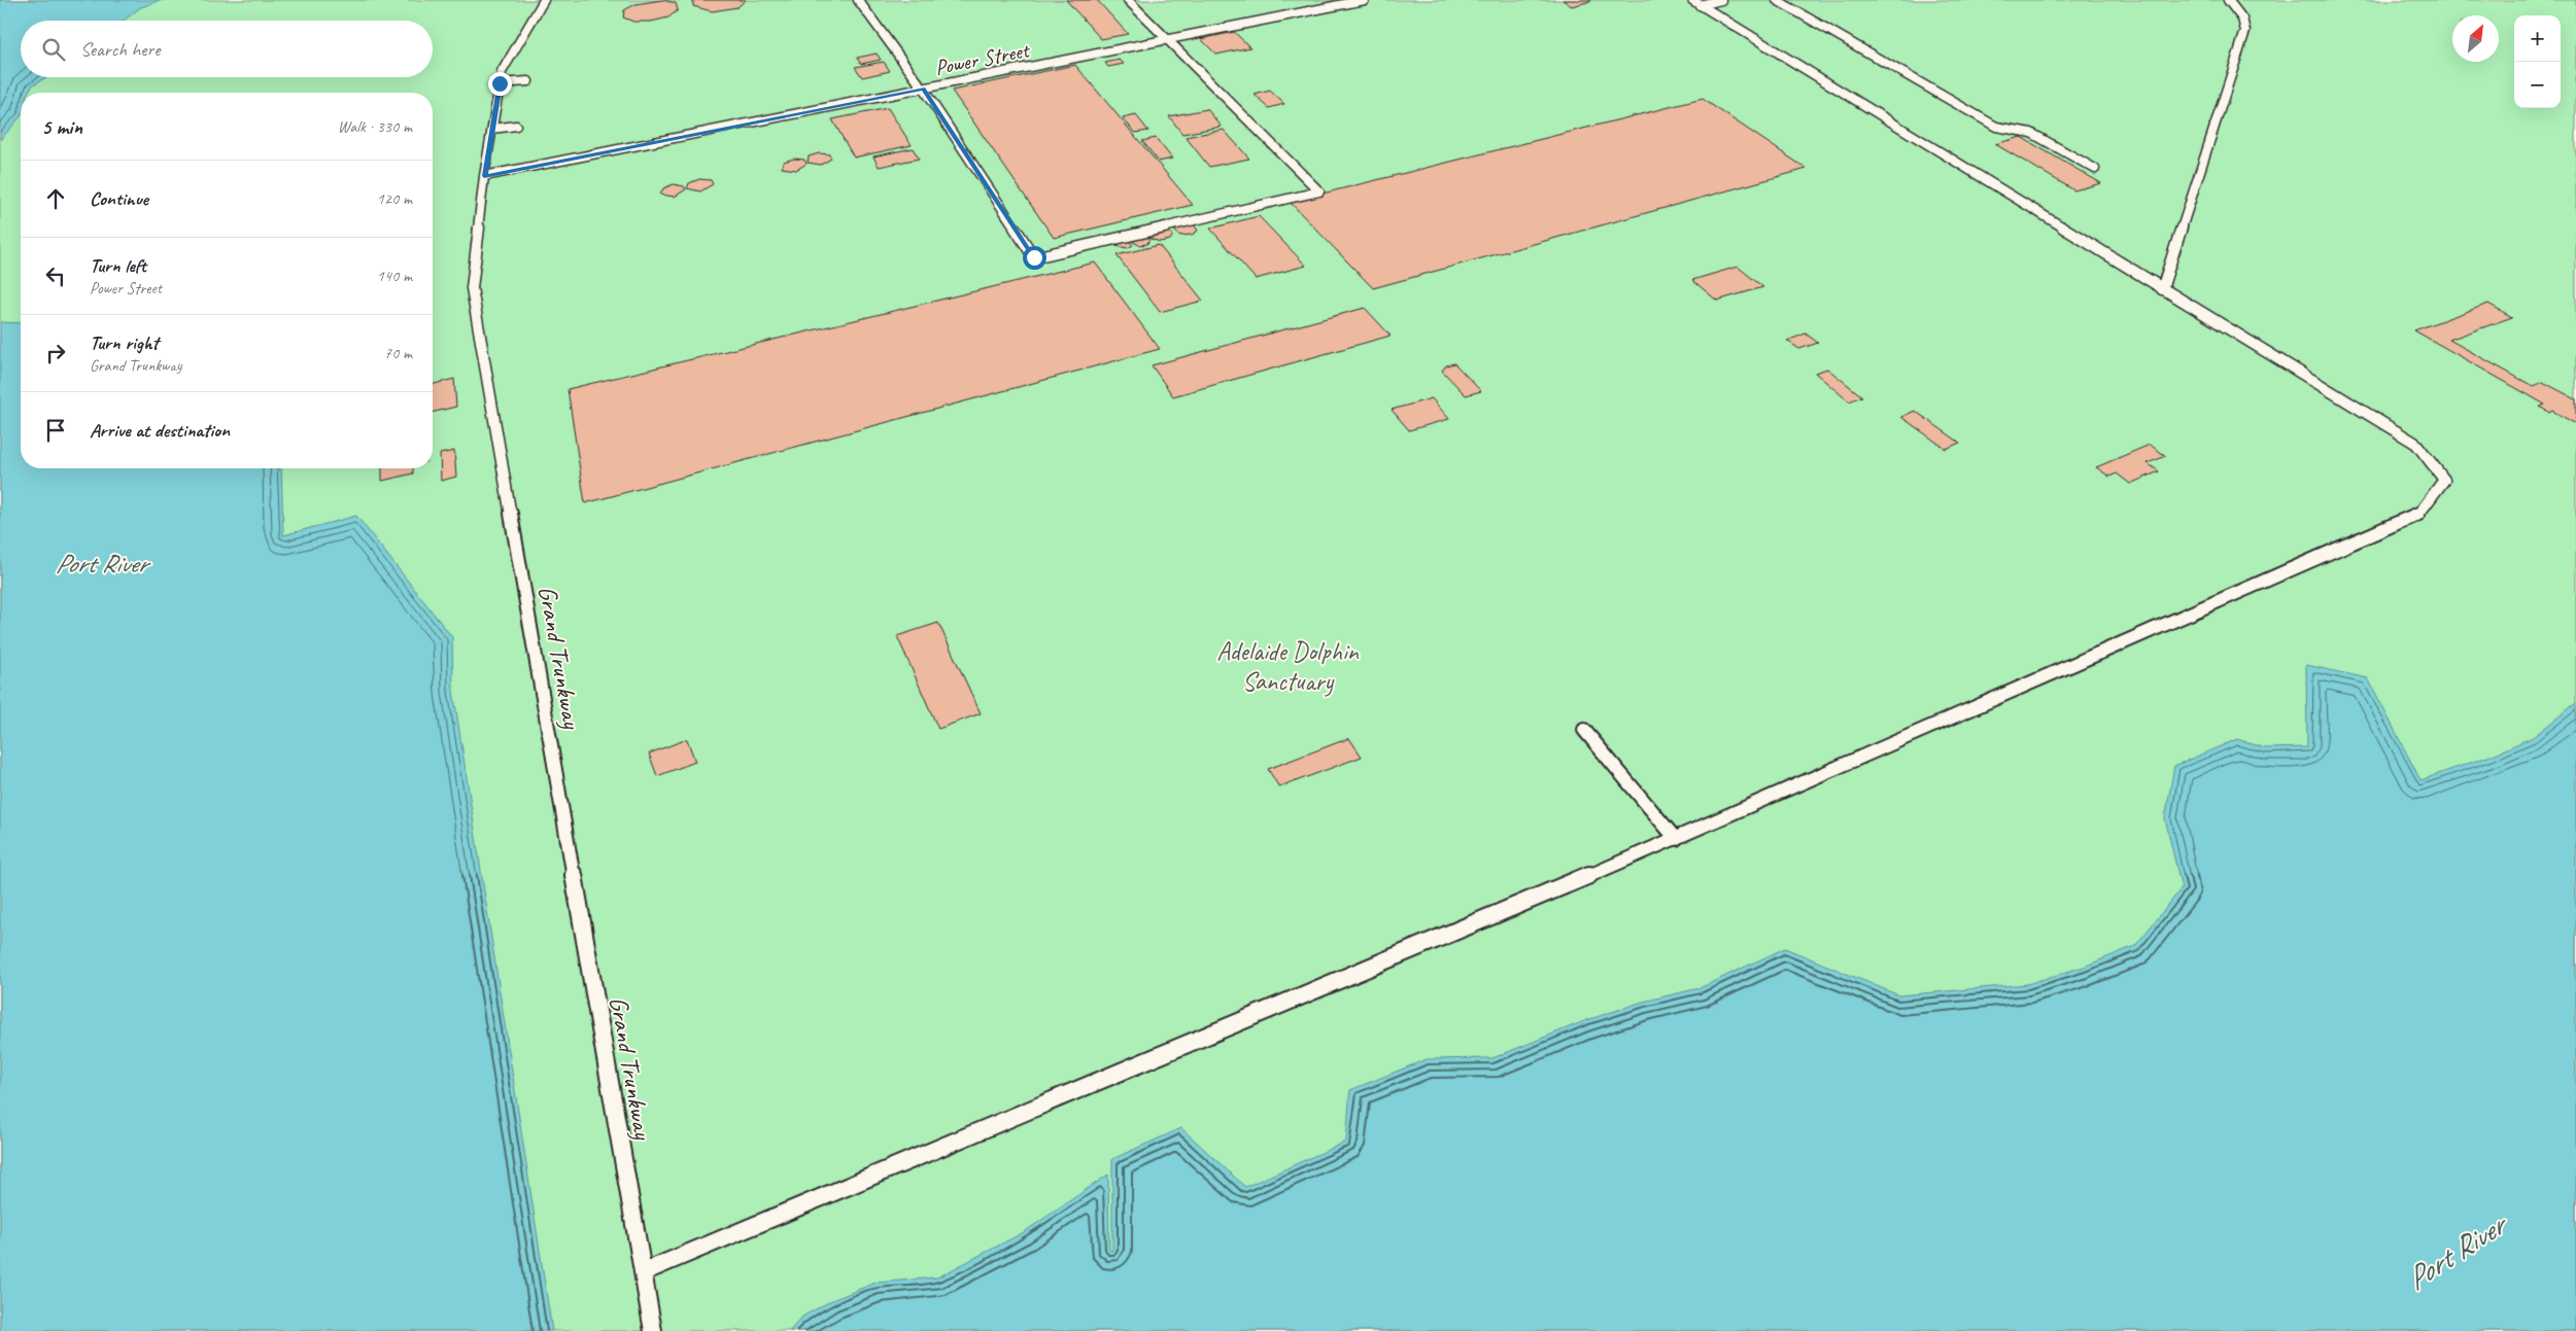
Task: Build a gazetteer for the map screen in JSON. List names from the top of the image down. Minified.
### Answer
{"streets":{"lane":["Power Street","Grand Trunkway"]},"crossings":[["Power Street","Grand Trunkway"]],"water":["Port River"],"parks":["Adelaide Dolphin Sanctuary"],"north":"top right","page":{"map_buttons":["+","−"],"search":"Search here","heading":["5 min","Walk · 330 m"],"list":[["Continue","120 m"],["Turn left","Power Street","140 m"],["Turn right","Grand Trunkway","70 m"],"Arrive at destination"]}}
